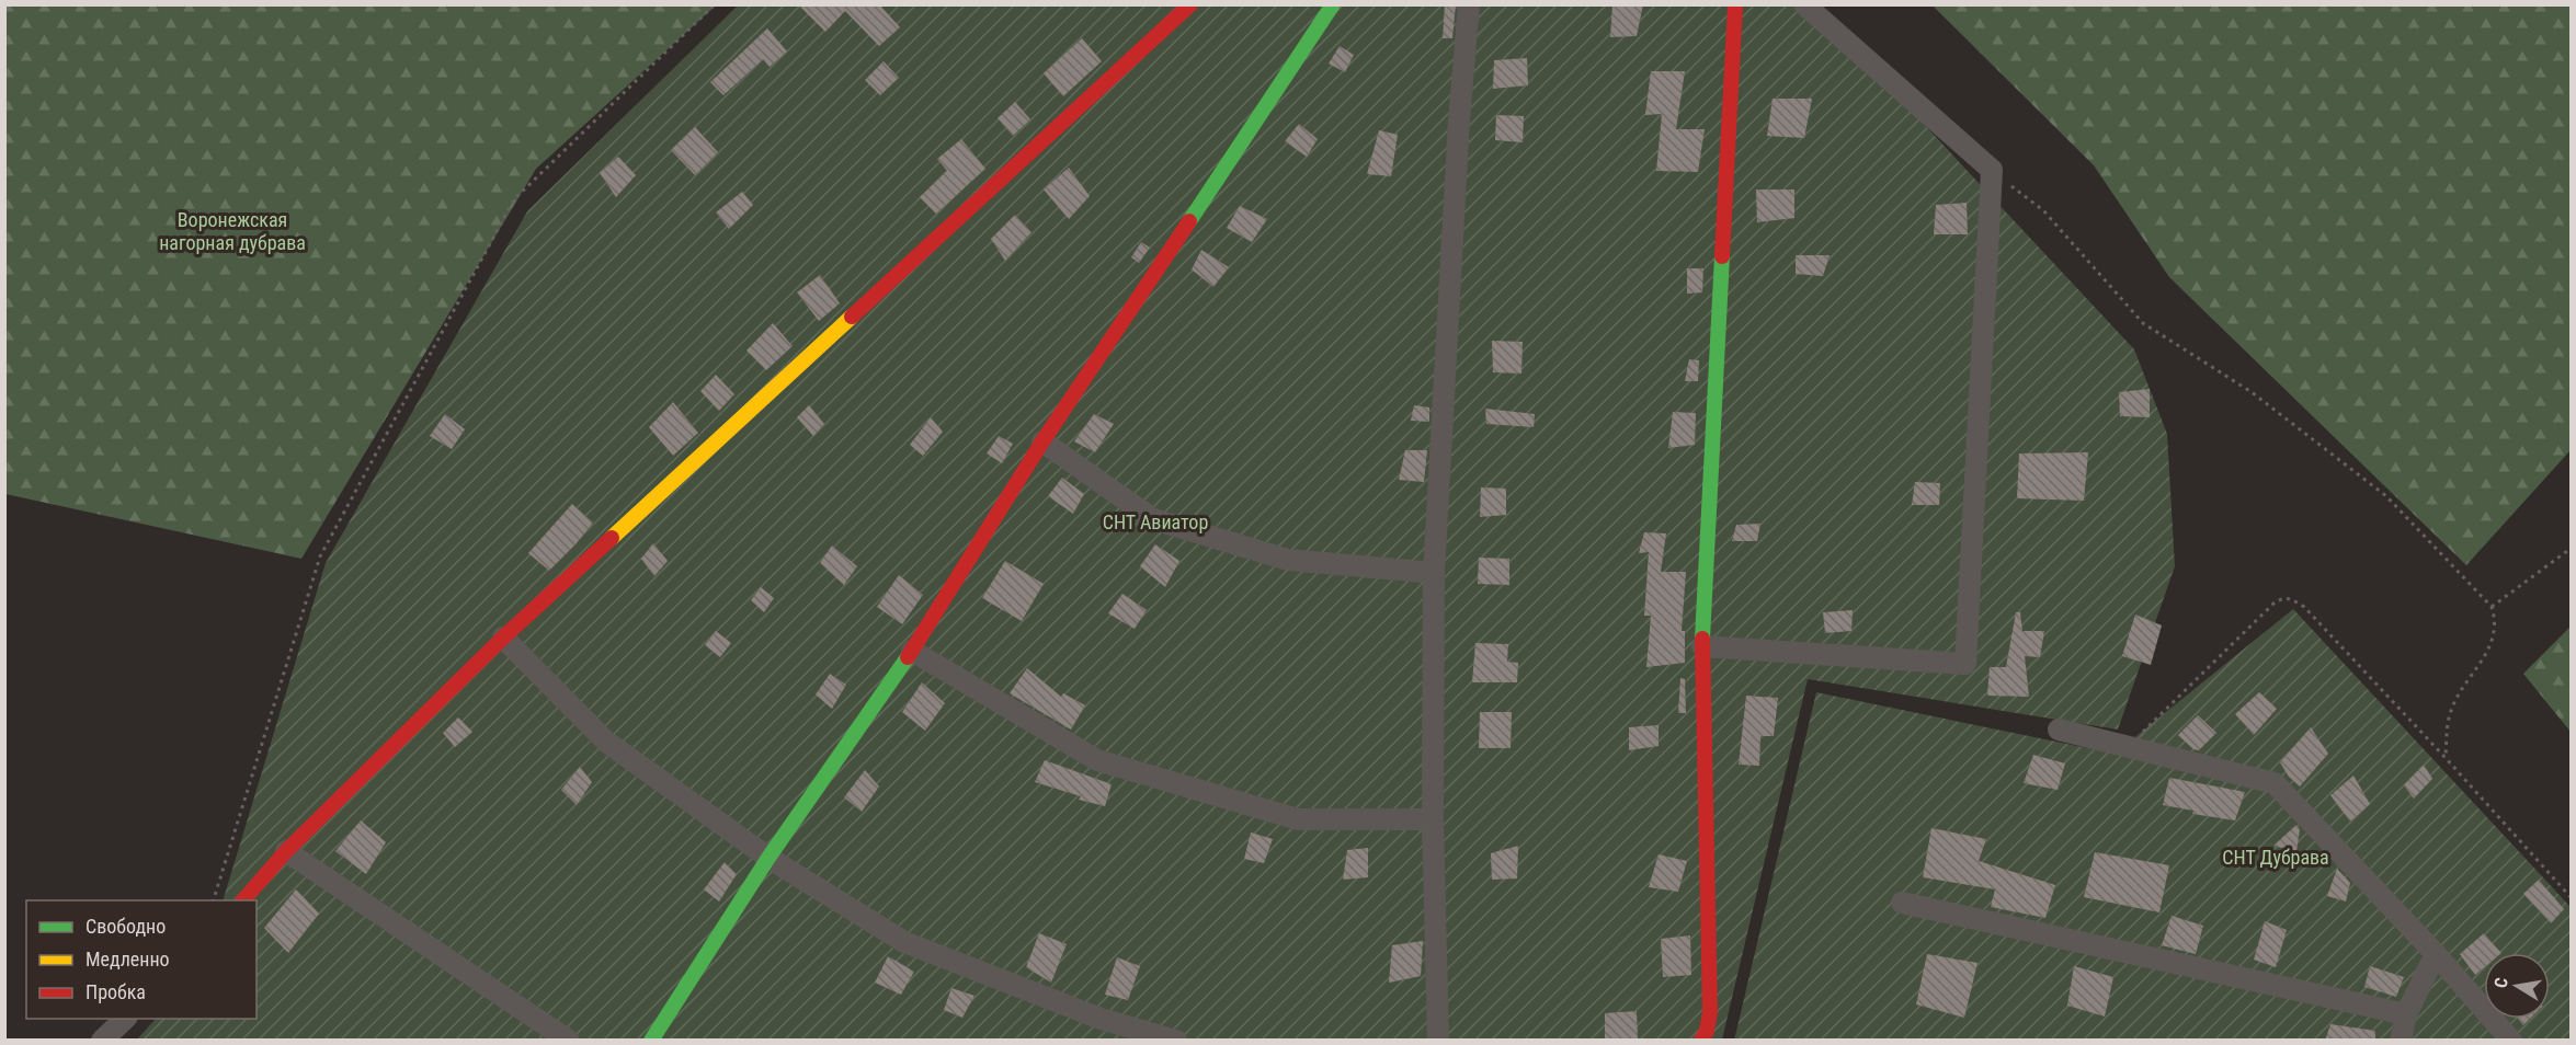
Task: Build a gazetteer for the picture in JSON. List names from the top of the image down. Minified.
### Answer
{"parks":["Воронежская нагорная дубрава","СНТ Авиатор","СНТ Дубрава"],"legend":["Свободно","Медленно","Пробка"],"north":"left"}
